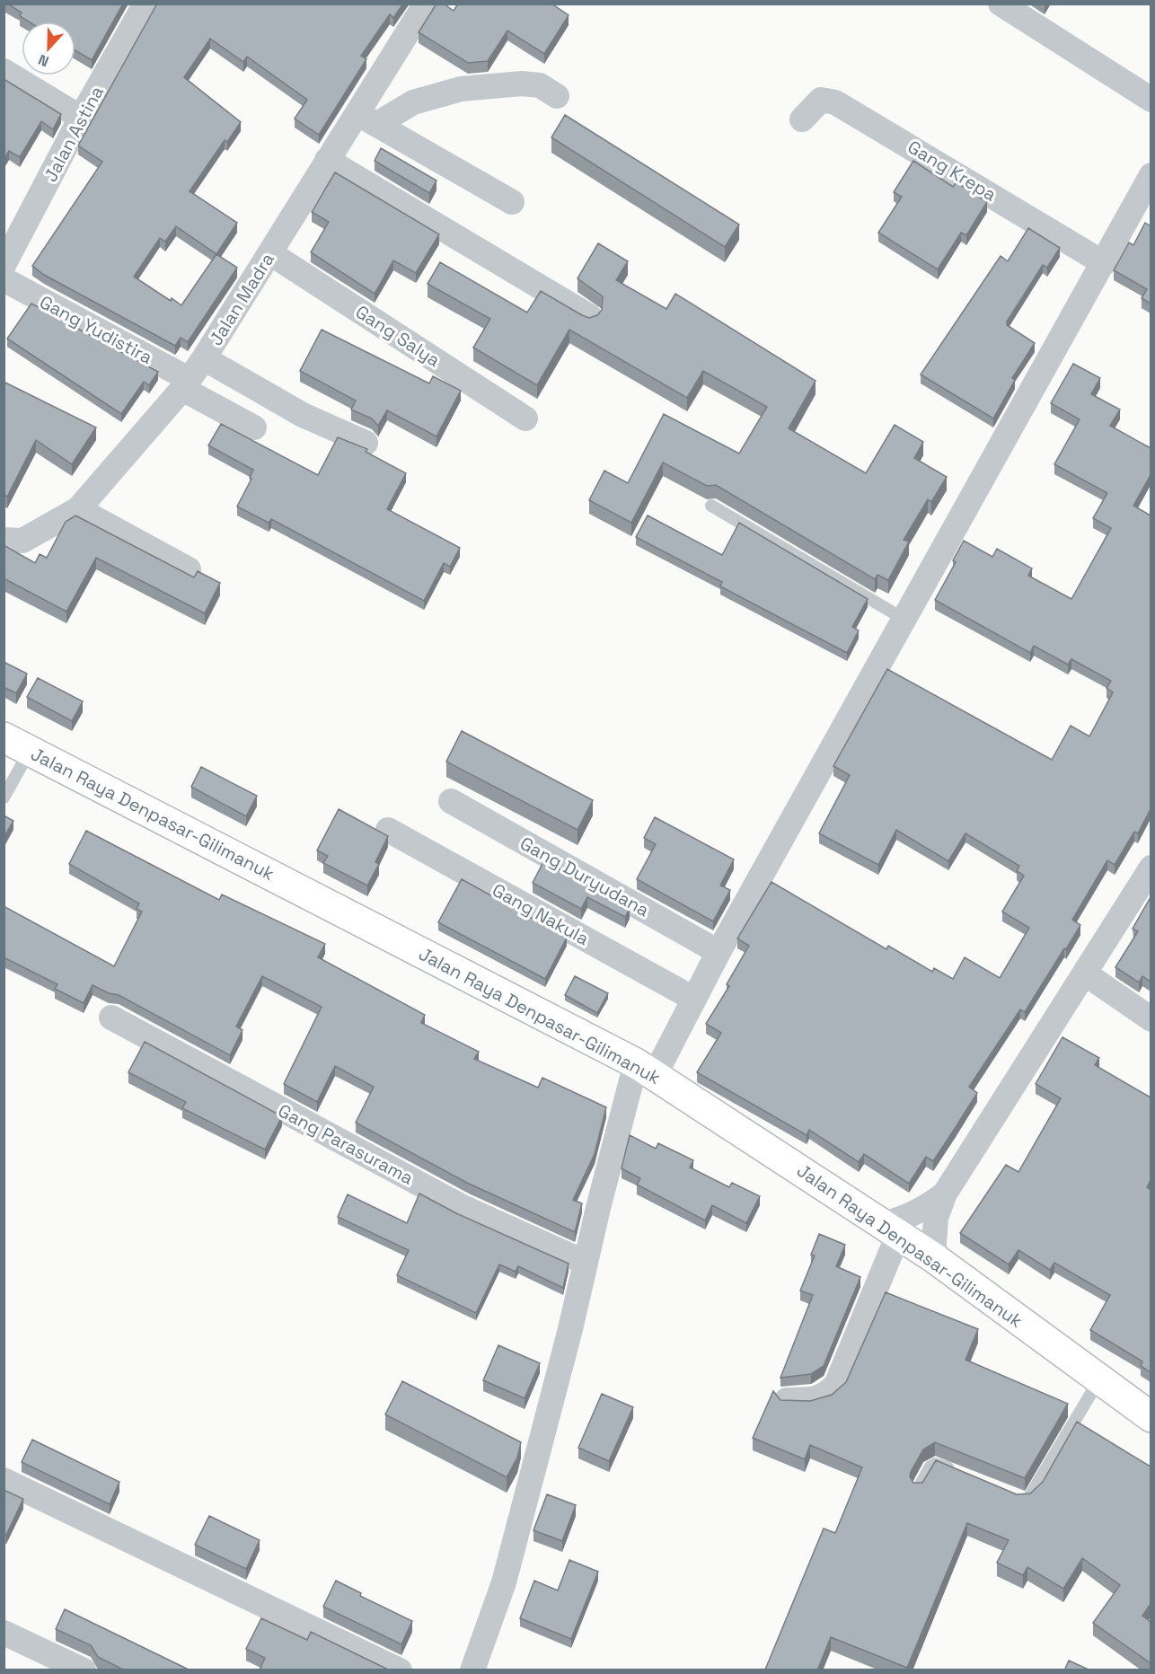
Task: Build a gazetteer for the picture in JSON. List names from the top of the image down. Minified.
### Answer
{"streets":{"highway":["Jalan Raya Denpasar-Gilimanuk"],"street":["Jalan Astina","Gang Krepa","Jalan Madra","Gang Yudistira","Gang Salya","Gang Duryudana","Gang Nakula","Gang Parasurama"]},"crossings":[["Jalan Madra","Gang Yudistira"],["Jalan Madra","Gang Salya"]],"north":"bottom"}
